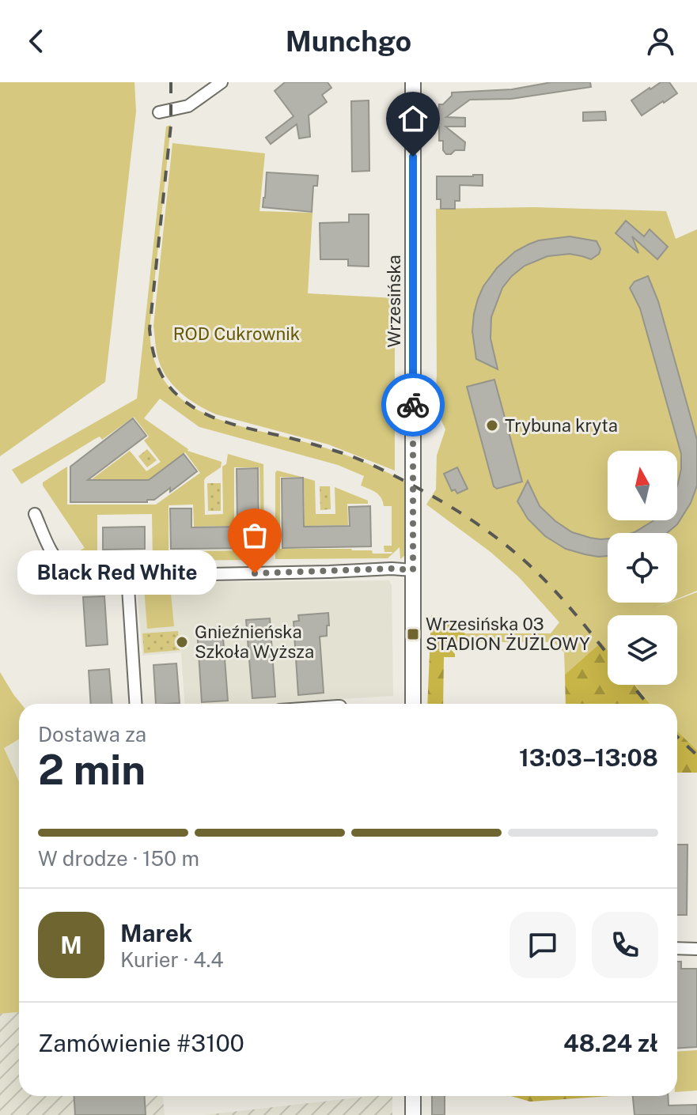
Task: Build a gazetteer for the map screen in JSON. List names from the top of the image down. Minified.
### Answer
{"streets":{"street":["Wrzesińska"]},"parks":["ROD Cukrownik"],"places":{"other":["Trybuna kryta","Black Red White","Gnieźnieńska Szkoła Wyższa"],"transit":["Wrzesińska 03 STADION ŻUŻLOWY"]},"north":"top","page":{"header":"Munchgo","bubble":"Black Red White","heading":["2 min","Dostawa za","13:03–13:08"],"panel":["Marek","Kurier · 4.4","Zamówienie #3100","48.24 zł"],"bar":"W drodze · 150 m","round":"M"}}
